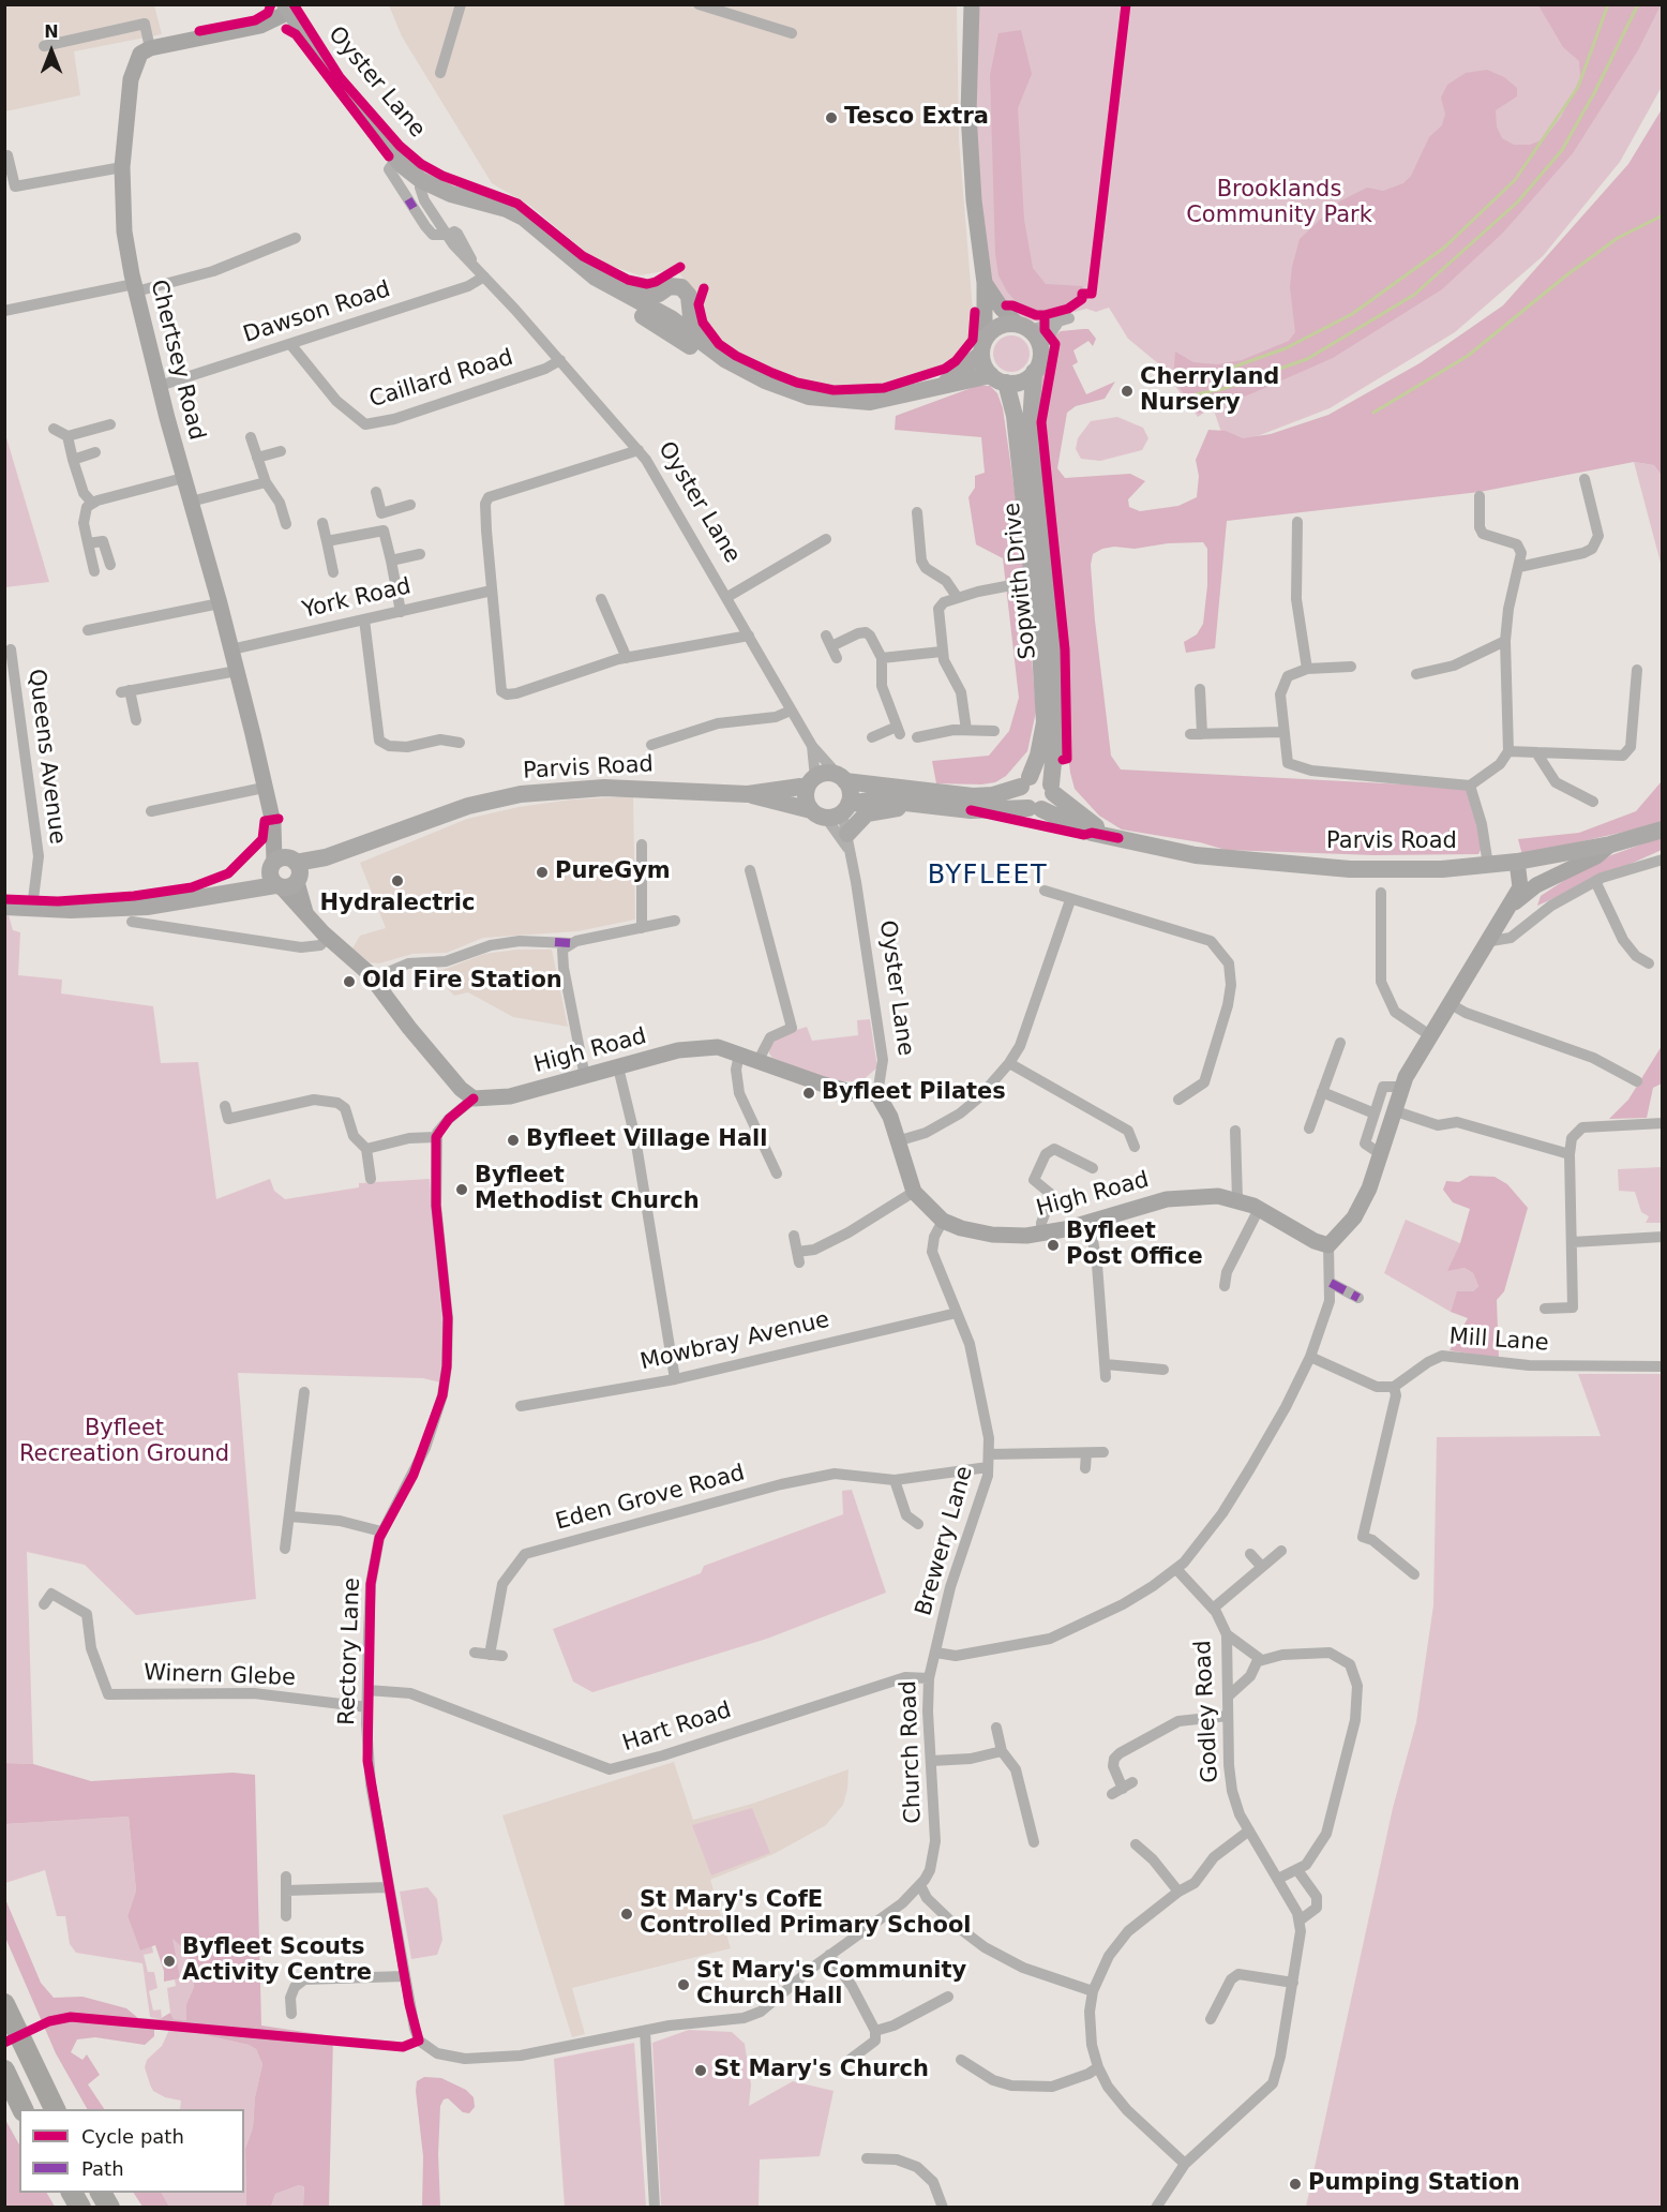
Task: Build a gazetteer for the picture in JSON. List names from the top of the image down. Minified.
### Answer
{"streets":{"main road":["Oyster Lane","Sopwith Drive","Parvis Road"],"street":["Dawson Road","Chertsey Road","Caillard Road","York Road","Queens Avenue","High Road","Mill Lane","Mowbray Avenue","Eden Grove Road","Brewery Lane","Rectory Lane","Winern Glebe","Godley Road","Hart Road","Church Road"]},"crossings":[["Oyster Lane","Dawson Road"],["Oyster Lane","Caillard Road"],["Oyster Lane","Parvis Road"],["Oyster Lane","High Road"],["Dawson Road","Chertsey Road"],["Dawson Road","Caillard Road"],["Chertsey Road","York Road"],["Chertsey Road","Parvis Road"],["Sopwith Drive","Parvis Road"],["Queens Avenue","Parvis Road"],["High Road","Brewery Lane"],["High Road","Church Road"],["Mowbray Avenue","Brewery Lane"],["Eden Grove Road","Brewery Lane"],["Brewery Lane","Church Road"],["Rectory Lane","Winern Glebe"],["Rectory Lane","Hart Road"],["Rectory Lane","Church Road"],["Godley Road","Church Road"],["Hart Road","Church Road"]],"districts":["BYFLEET"],"parks":["Brooklands Community Park","Byfleet Recreation Ground"],"places":["Tesco Extra","Cherryland Nursery","PureGym","Hydralectric","Old Fire Station","Byfleet Pilates","Byfleet Village Hall","Byfleet Methodist Church","Byfleet Post Office","St Mary's CofE Controlled Primary School","Byfleet Scouts Activity Centre","St Mary's Community Church Hall","St Mary's Church","Pumping Station"],"legend":["Cycle path","Path"],"north":"top"}
